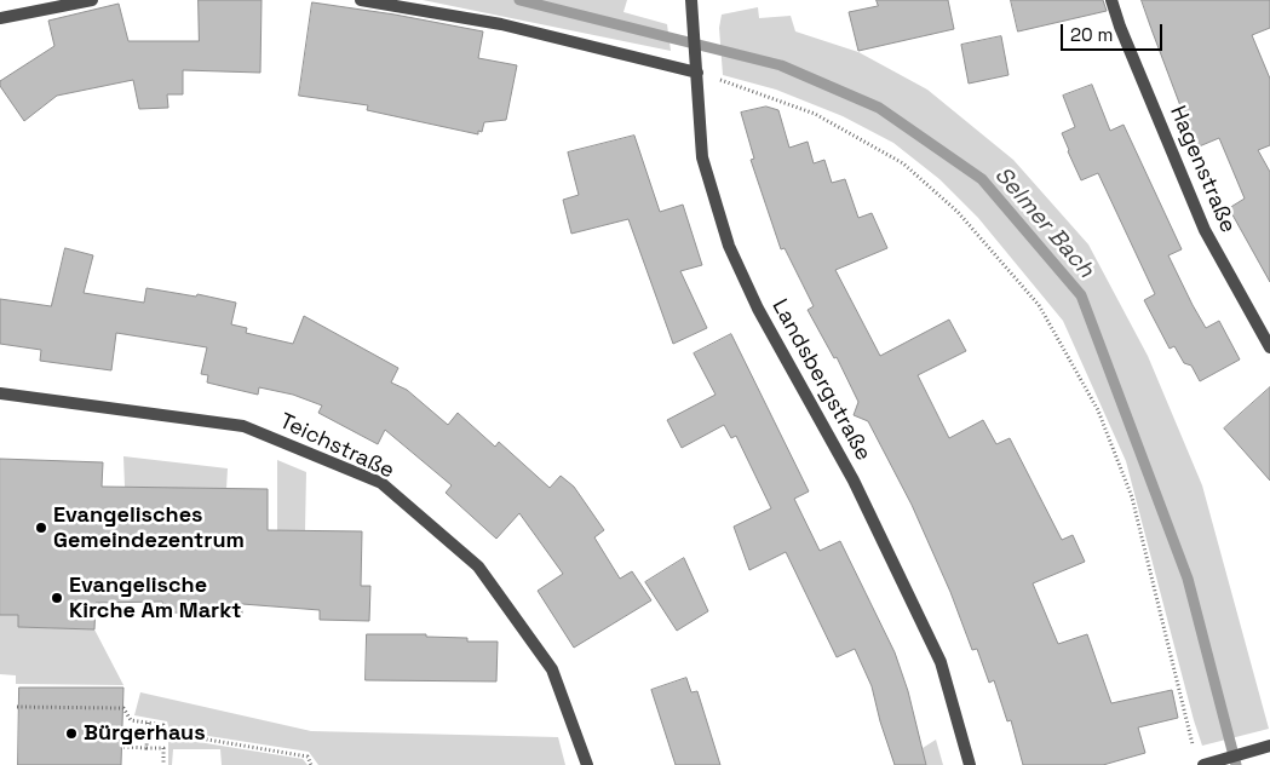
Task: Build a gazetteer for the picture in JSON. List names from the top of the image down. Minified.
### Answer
{"streets":{"street":["Hagenstraße","Landsbergstraße","Teichstraße"]},"water":["Selmer Bach"],"places":["Evangelisches Gemeindezentrum","Evangelische Kirche Am Markt","Bürgerhaus"],"scale_bar":"20 m"}
